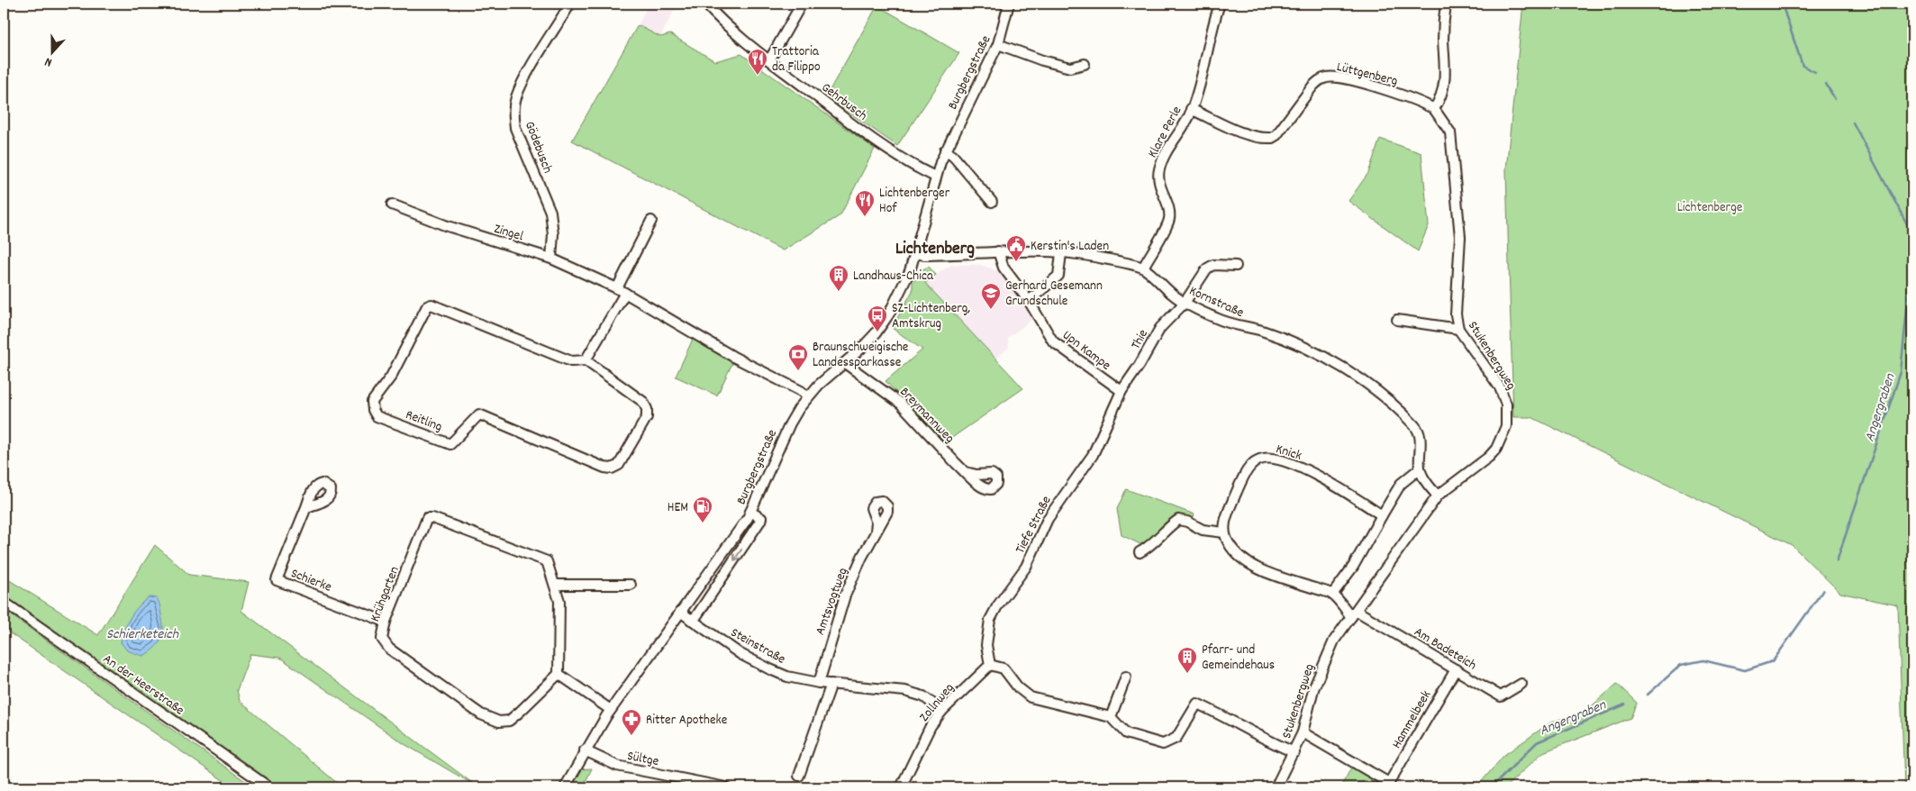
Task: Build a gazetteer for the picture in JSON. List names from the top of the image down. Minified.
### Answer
{"streets":{"street":["Burgbergstraße","Lüttgenberg","Gehrbusch","Klare Perle","Gödebusch","Zingel","Kornstraße","Thie","Upn Kampe","Stukenbergweg","Breymannweg","Reitling","Knick","Tiefe Straße","Schierke","Krühgarten","Amtsvogtweg","Steinstraße","Am Badeteich","An der Heerstraße","Zollnweg","Hammelbeek","Sültge"]},"crossings":[["Burgbergstraße","Gehrbusch"],["Burgbergstraße","Zingel"],["Burgbergstraße","Kornstraße"],["Burgbergstraße","Breymannweg"],["Burgbergstraße","Steinstraße"],["Burgbergstraße","Sültge"],["Lüttgenberg","Klare Perle"],["Lüttgenberg","Stukenbergweg"],["Klare Perle","Kornstraße"],["Gödebusch","Zingel"],["Kornstraße","Thie"],["Kornstraße","Upn Kampe"],["Kornstraße","Stukenbergweg"],["Thie","Upn Kampe"],["Thie","Tiefe Straße"],["Upn Kampe","Tiefe Straße"],["Stukenbergweg","Am Badeteich"],["Tiefe Straße","Zollnweg"],["Schierke","Krühgarten"],["Amtsvogtweg","Steinstraße"],["Steinstraße","Zollnweg"],["Am Badeteich","Hammelbeek"]],"districts":["Lichtenberg"],"water":["Angergraben","Schierketeich"],"parks":["Lichtenberge"],"places":{"restaurant":["Trattoria da Filippo","Lichtenberger Hof"],"public building":["Kerstin's Laden"],"building":["Landhaus-Chica","Pfarr- und Gemeindehaus"],"school or university":["Gerhard Gesemann Grundschule"],"bus stop":["SZ-Lichtenberg, Amtskrug"],"bank":["Braunschweigische Landessparkasse"],"fuel station":["HEM"],"pharmacy":["Ritter Apotheke"]},"north":"bottom"}
